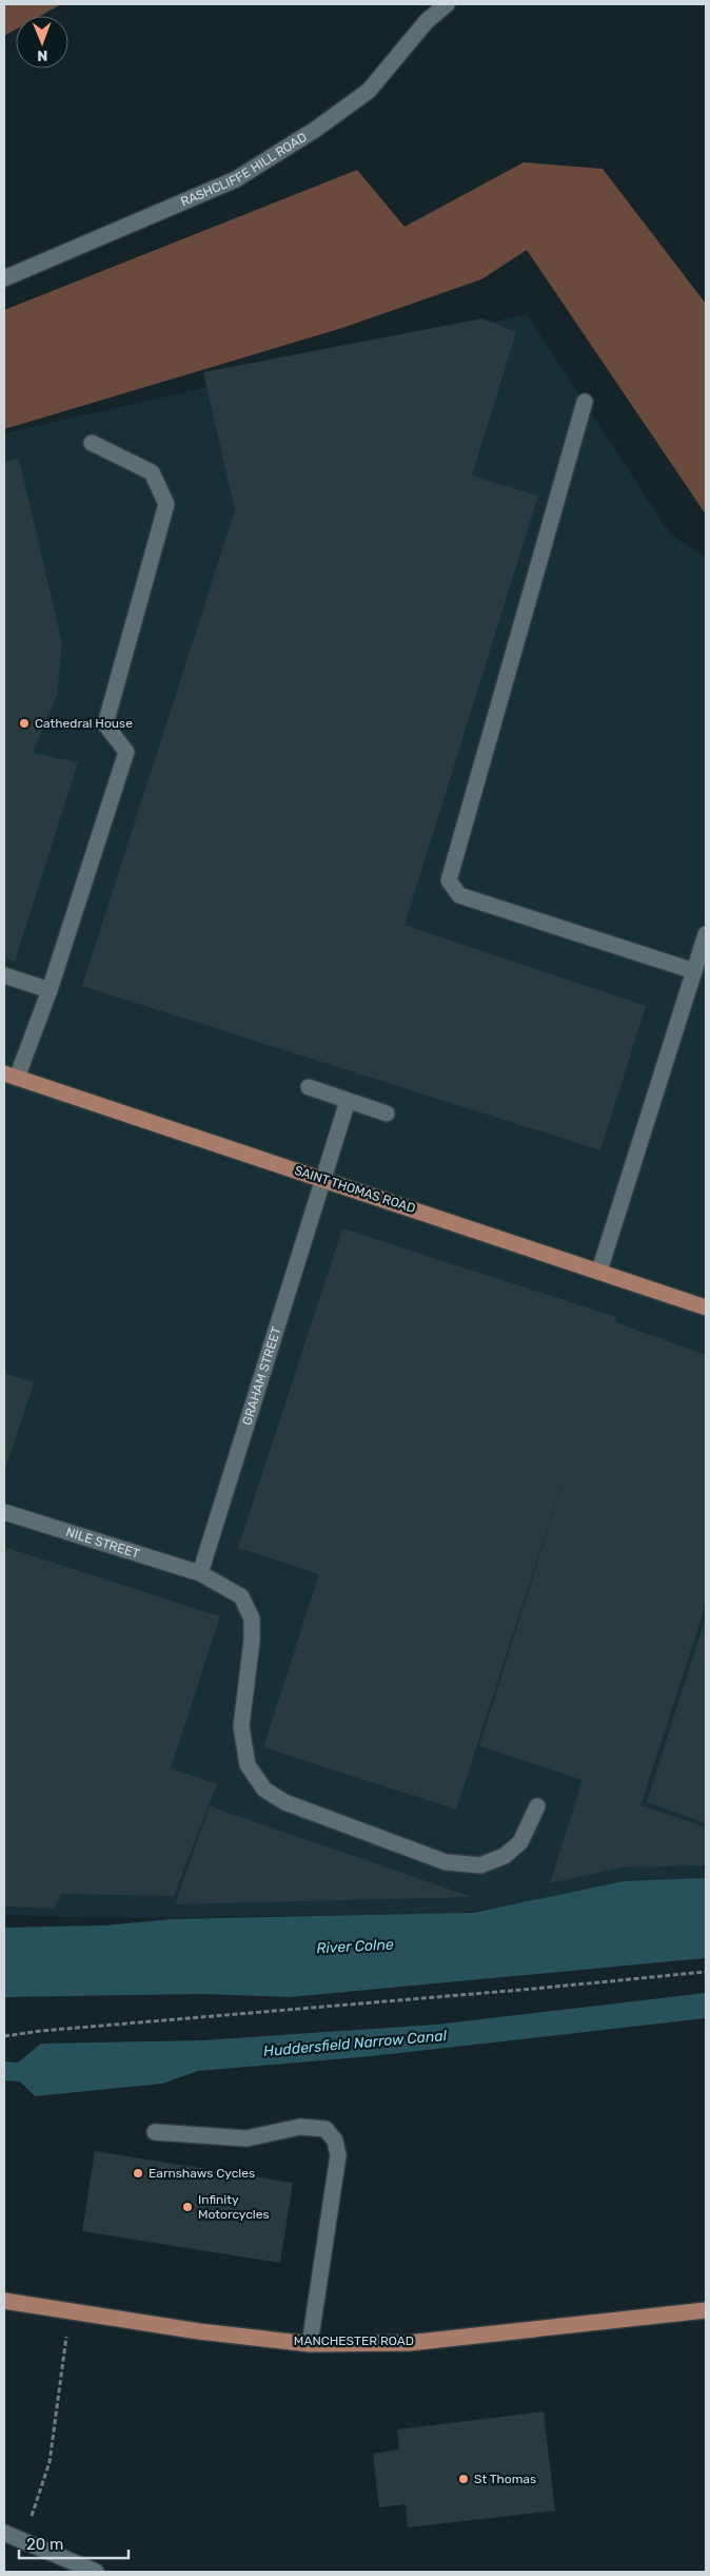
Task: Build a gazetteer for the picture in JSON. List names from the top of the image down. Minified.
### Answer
{"streets":{"main road":["SAINT THOMAS ROAD","MANCHESTER ROAD"],"street":["RASHCLIFFE HILL ROAD","GRAHAM STREET","NILE STREET"]},"crossings":[["SAINT THOMAS ROAD","GRAHAM STREET"],["GRAHAM STREET","NILE STREET"]],"water":["River Colne","Huddersfield Narrow Canal"],"places":["Cathedral House","Earnshaws Cycles","Infinity Motorcycles","St Thomas"],"scale_bar":"20 m","north":"bottom"}
